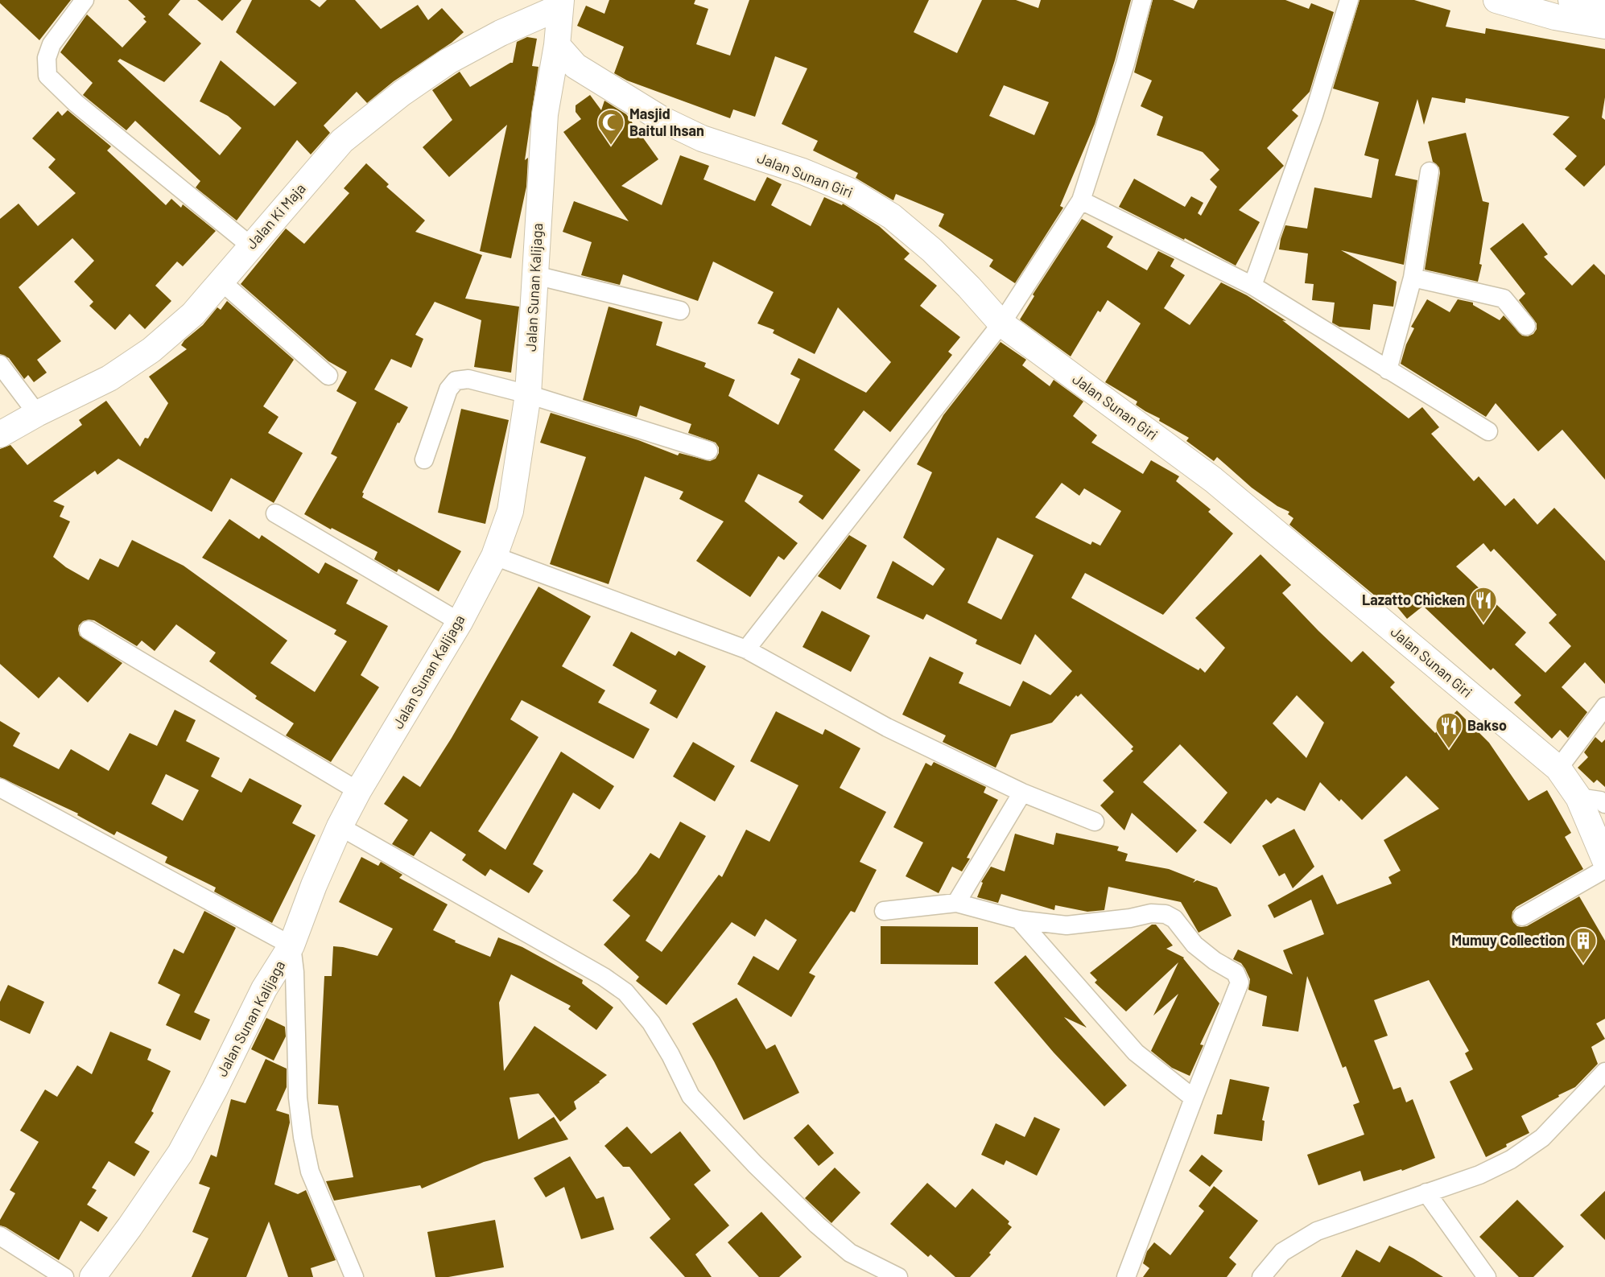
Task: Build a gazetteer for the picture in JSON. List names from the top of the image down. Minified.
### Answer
{"streets":{"street":["Jalan Sunan Giri","Jalan Ki Maja","Jalan Sunan Kalijaga"]},"crossings":[["Jalan Sunan Giri","Jalan Sunan Kalijaga"],["Jalan Ki Maja","Jalan Sunan Kalijaga"]],"places":{"mosque":["Masjid Baitul Ihsan"],"restaurant":["Lazatto Chicken","Bakso"],"building":["Mumuy Collection"]}}
